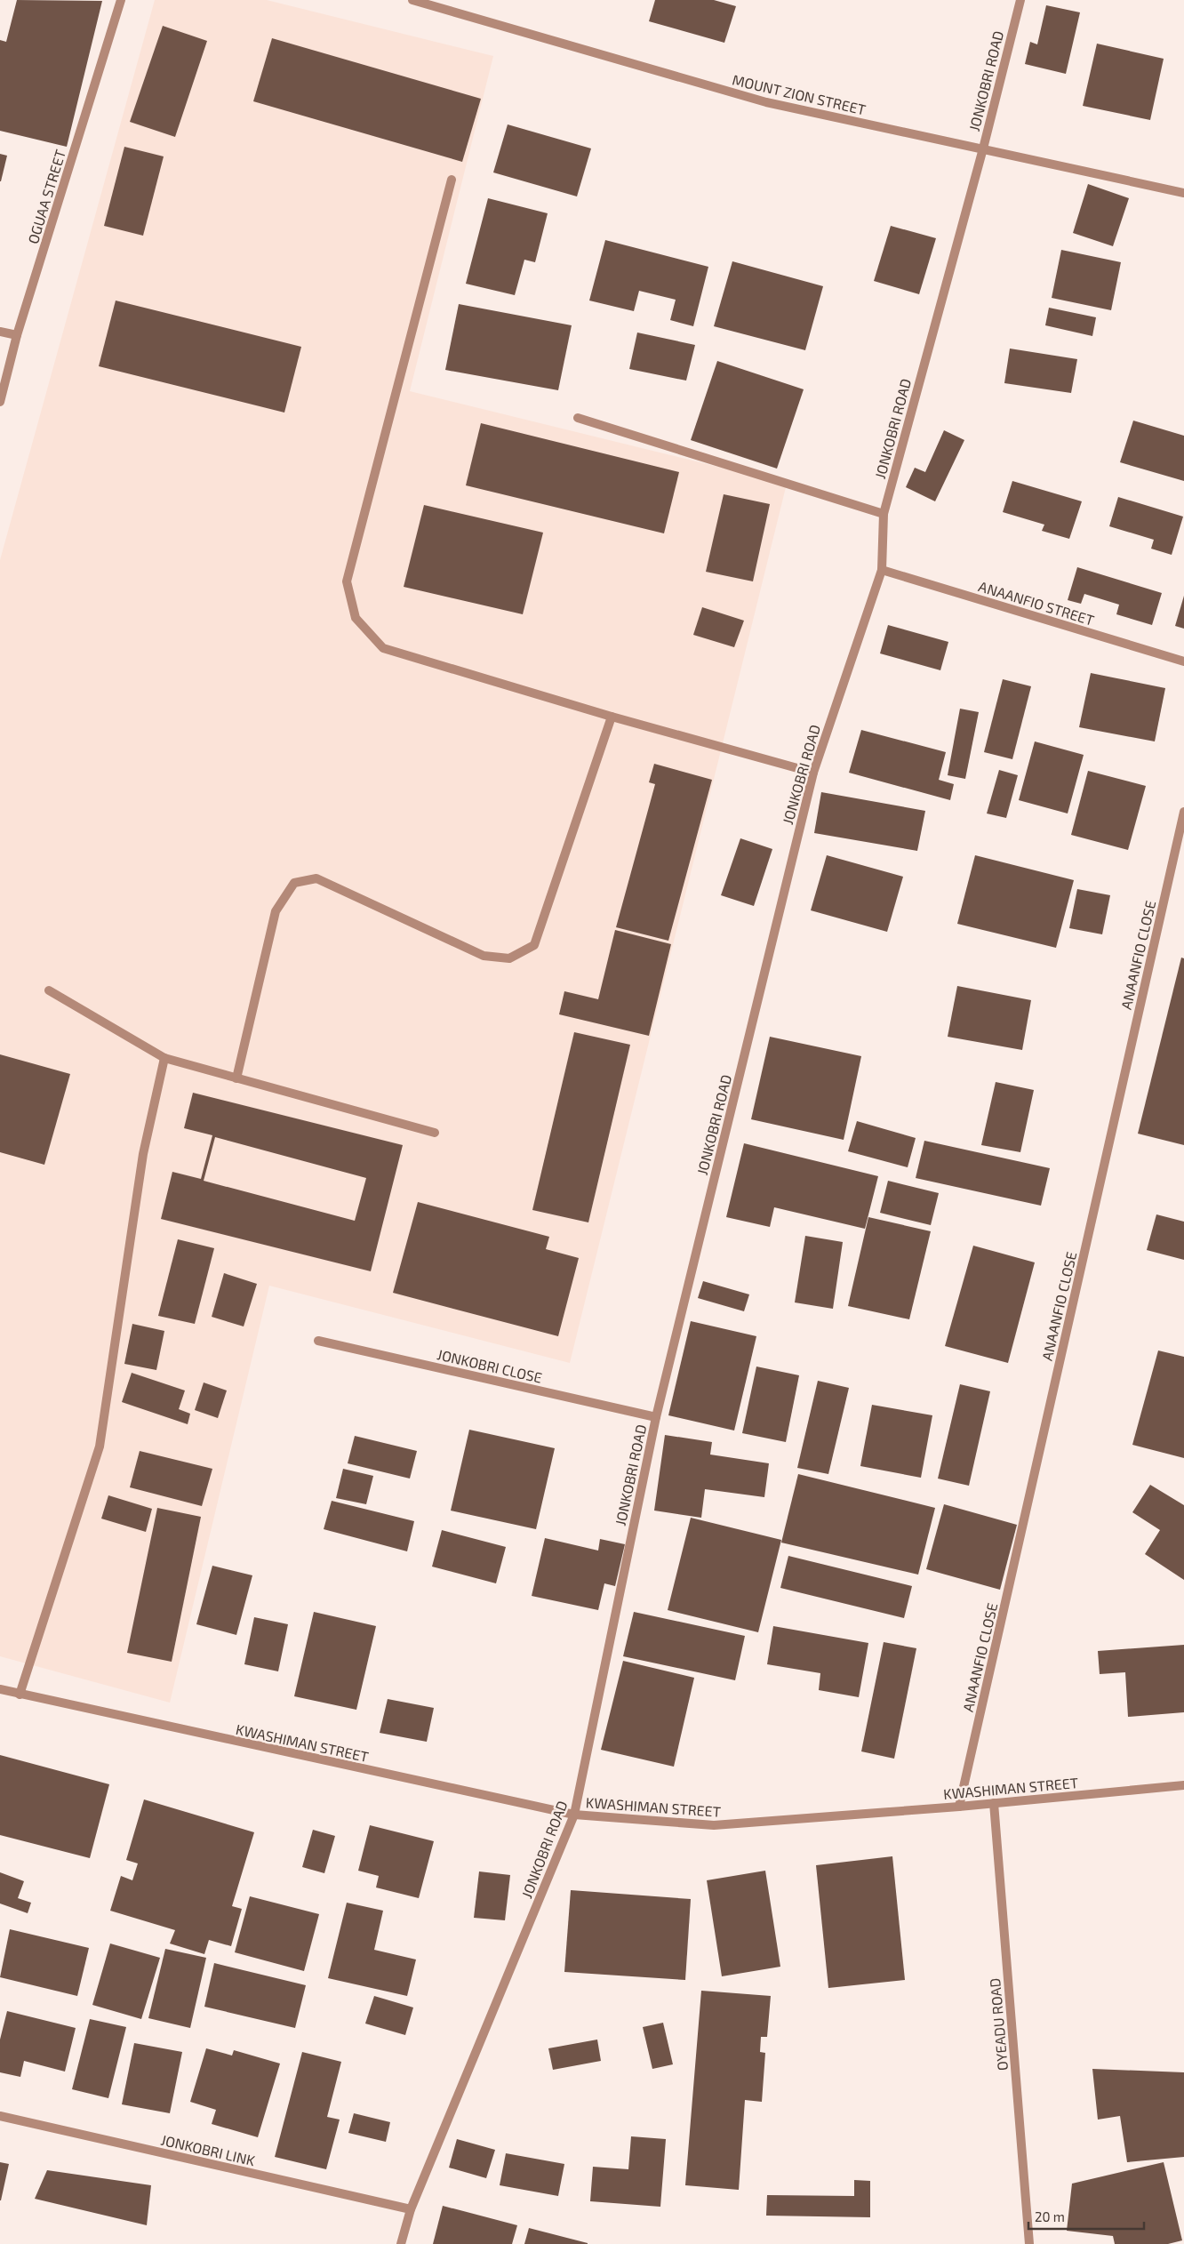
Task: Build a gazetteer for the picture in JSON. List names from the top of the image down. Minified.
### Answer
{"streets":{"street":["JONKOBRI ROAD","MOUNT ZION STREET","OGUAA STREET","ANAANFIO STREET","ANAANFIO CLOSE","JONKOBRI CLOSE","KWASHIMAN STREET","OYEADU ROAD","JONKOBRI LINK"]},"crossings":[["JONKOBRI ROAD","MOUNT ZION STREET"],["JONKOBRI ROAD","ANAANFIO STREET"],["JONKOBRI ROAD","JONKOBRI CLOSE"],["JONKOBRI ROAD","KWASHIMAN STREET"],["JONKOBRI ROAD","JONKOBRI LINK"],["ANAANFIO CLOSE","KWASHIMAN STREET"],["KWASHIMAN STREET","OYEADU ROAD"]],"scale_bar":"20 m"}
